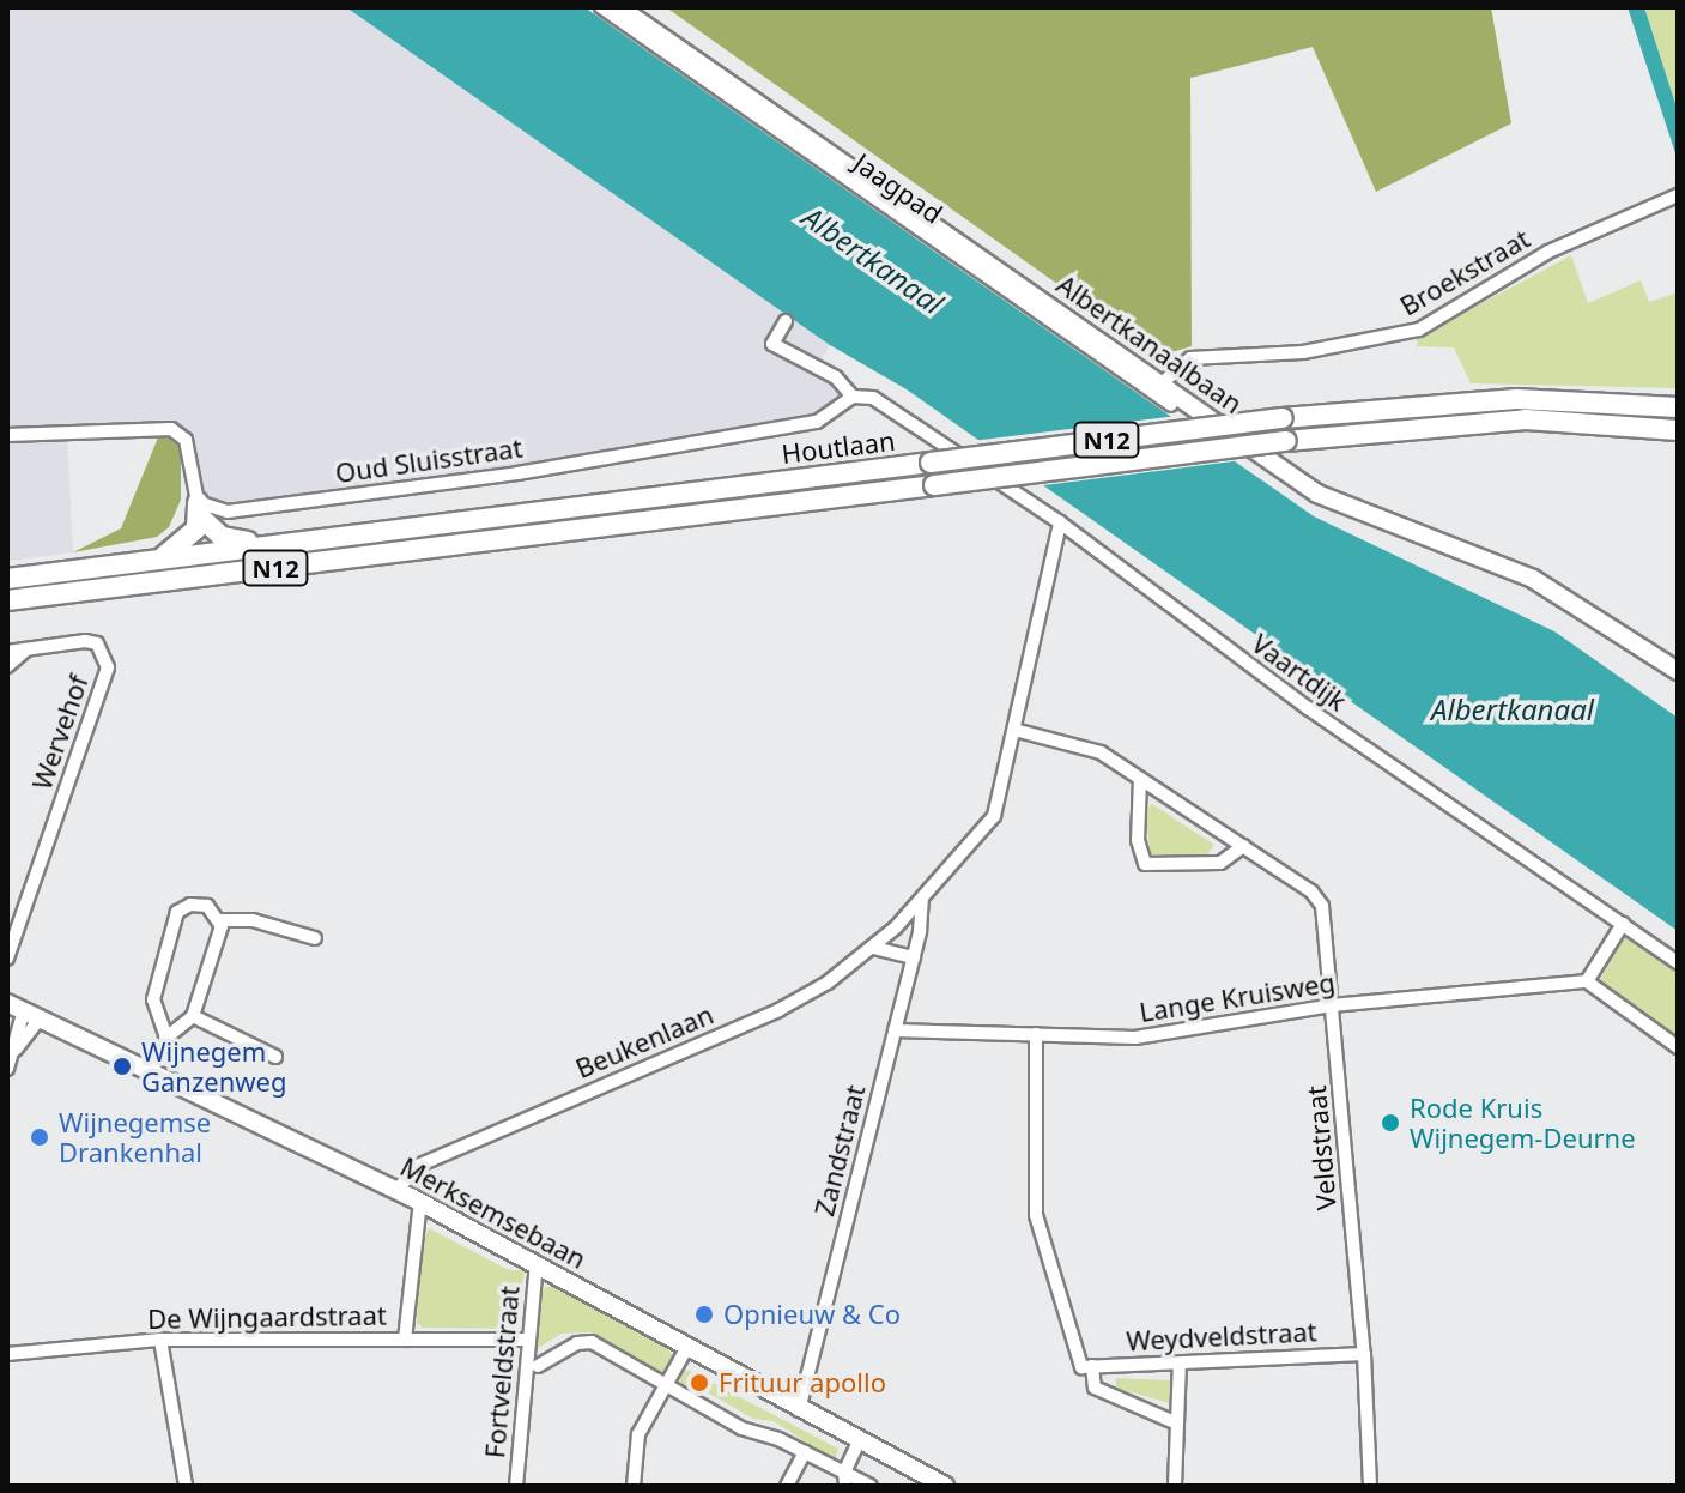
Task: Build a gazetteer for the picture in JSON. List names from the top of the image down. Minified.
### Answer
{"streets":{"main road":["N12","Houtlaan"],"street":["Jaagpad","Broekstraat","Albertkanaalbaan","Oud Sluisstraat","Vaartdijk","Wervehof","Lange Kruisweg","Beukenlaan","Veldstraat","Zandstraat","Merksemsebaan","De Wijngaardstraat","Weydveldstraat","Fortveldstraat"]},"crossings":[["Broekstraat","Albertkanaalbaan"],["Oud Sluisstraat","Vaartdijk"],["Lange Kruisweg","Veldstraat"],["Lange Kruisweg","Zandstraat"],["Beukenlaan","Merksemsebaan"],["Veldstraat","Weydveldstraat"],["Zandstraat","Merksemsebaan"],["Merksemsebaan","Fortveldstraat"],["De Wijngaardstraat","Fortveldstraat"]],"water":["Albertkanaal"],"places":["Wijnegem Ganzenweg","Rode Kruis Wijnegem-Deurne","Wijnegemse Drankenhal","Opnieuw & Co","Frituur apollo"]}
